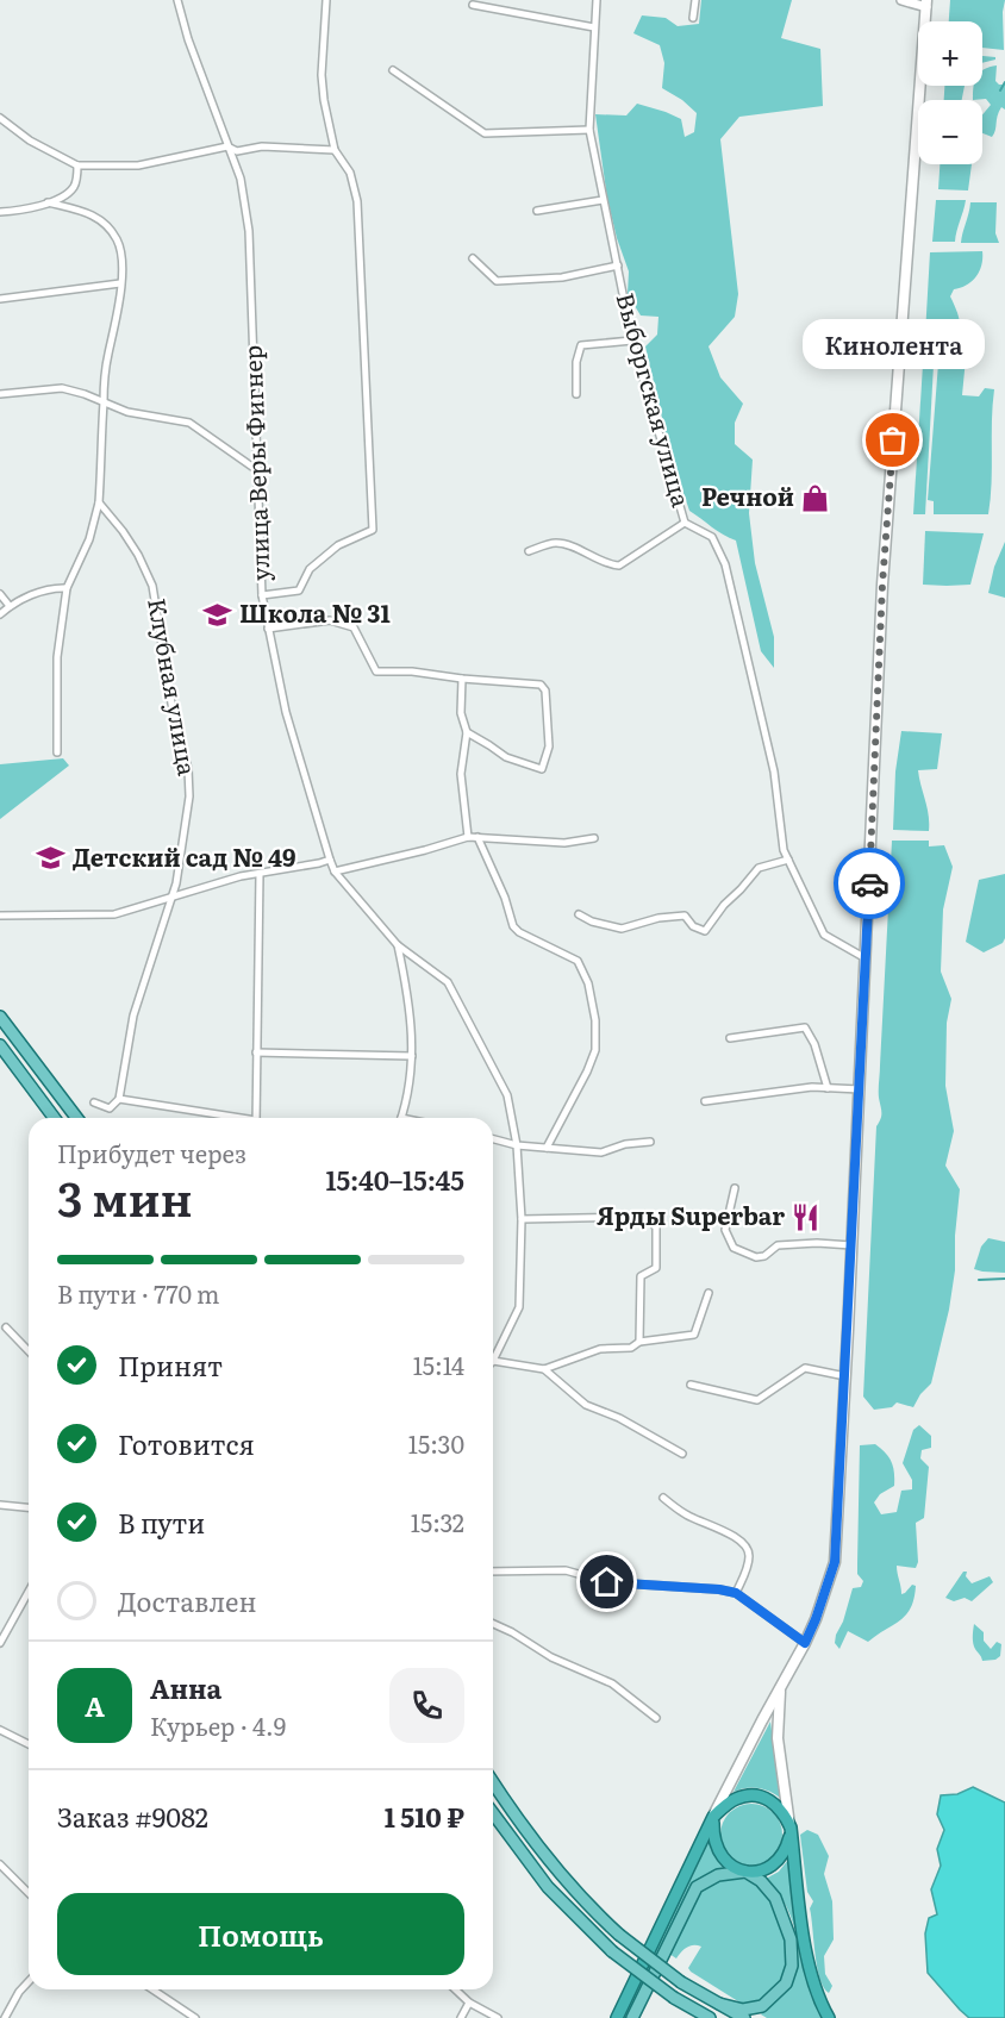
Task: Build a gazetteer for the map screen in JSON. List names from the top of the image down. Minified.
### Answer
{"streets":{"street":["Выборгская улица","улица Веры Фигнер","Клубная улица"]},"places":{"other":["Кинолента"],"shop":["Речной"],"school or university":["Школа № 31","Детский сад № 49"],"restaurant":["Ярды Superbar"]},"page":{"map_buttons":["+","−"],"bubble":"Кинолента","heading":["3 мин","Прибудет через","15:40–15:45"],"panel":["Анна","Курьер · 4.9","Заказ #9082","1 510 ₽"],"bar":"В пути · 770 m","list":[["Принят","15:14"],["Готовится","15:30"],["В пути","15:32"],"Доставлен"],"round":"А","buttons":"Помощь"}}
